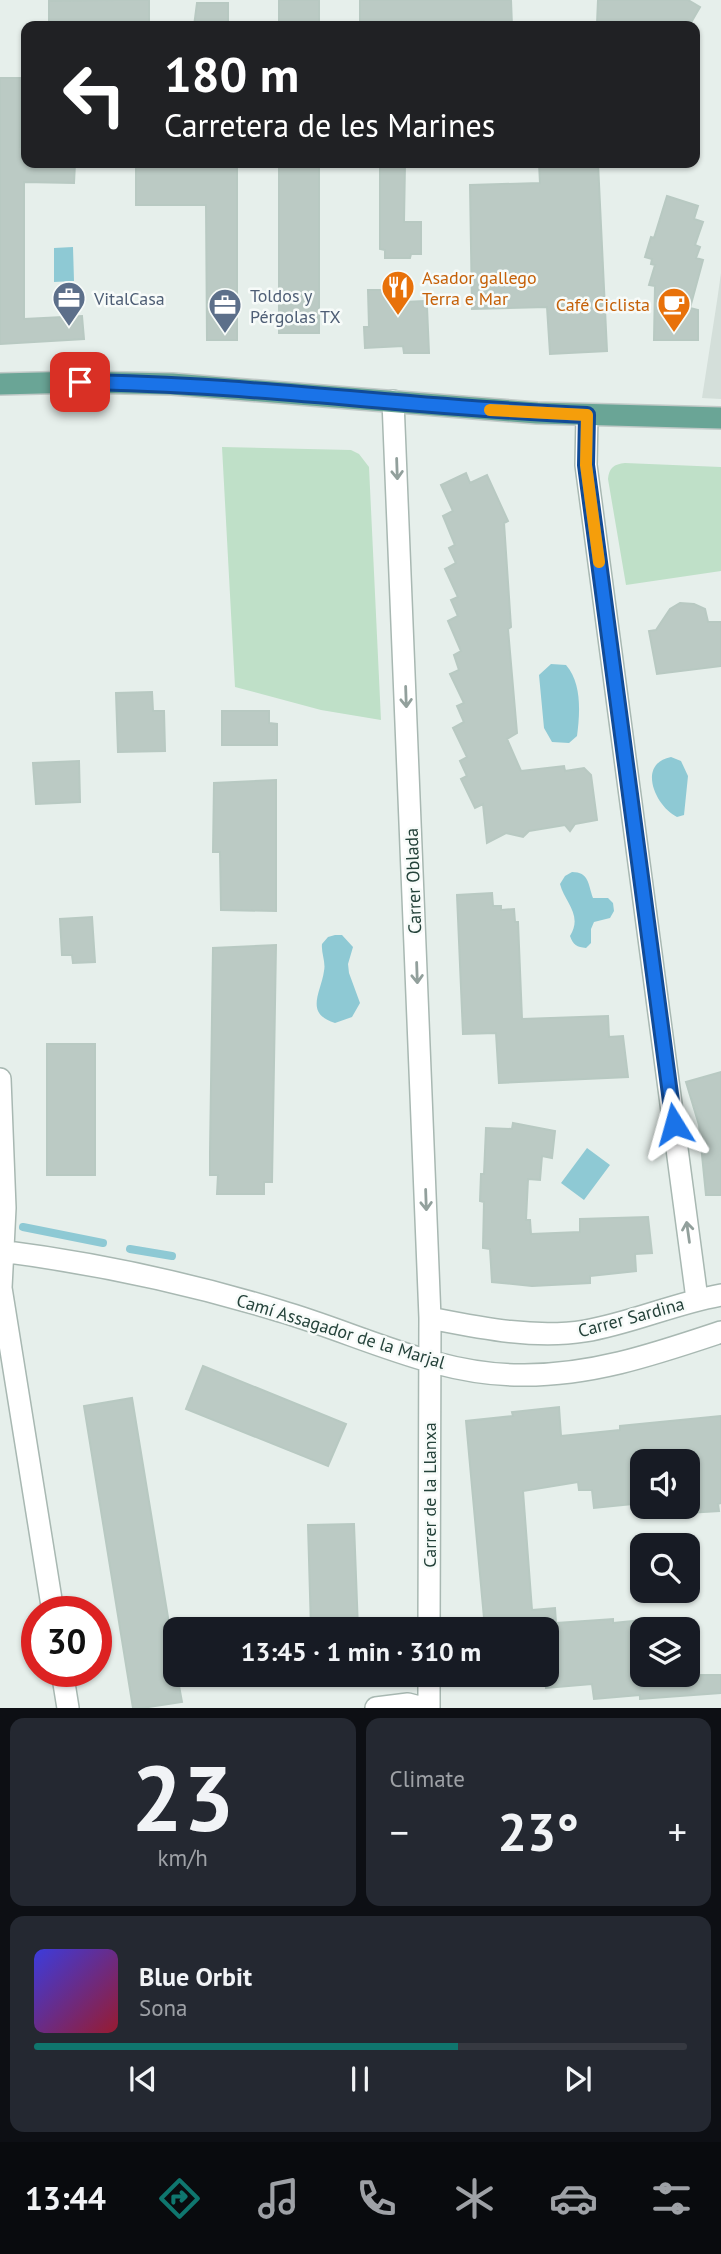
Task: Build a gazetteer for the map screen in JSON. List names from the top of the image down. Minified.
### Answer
{"streets":{"street":["Carrer Oblada","Carrer Sardina","Camí Assagador de la Marjal","Carrer de la Llanxa"]},"crossings":[["Carrer Oblada","Carrer Sardina"],["Carrer Oblada","Camí Assagador de la Marjal"],["Carrer Oblada","Carrer de la Llanxa"],["Camí Assagador de la Marjal","Carrer de la Llanxa"]],"one_way":["Carrer Oblada","Carrer Sardina"],"places":{"restaurant":["Asador gallego Terra e Mar"],"office":["VitalCasa","Toldos y Pérgolas TX"],"cafe":["Café Ciclista"]},"page":{"turn":["180 m","Carretera de les Marines"],"limit":"30","trip":"13:45 · 1 min · 310 m","tile":[["23","km/h"],"Climate"],"heat":["−","23°","+"],"song":["Blue Orbit","Sona"],"tabs":"13:44"}}
